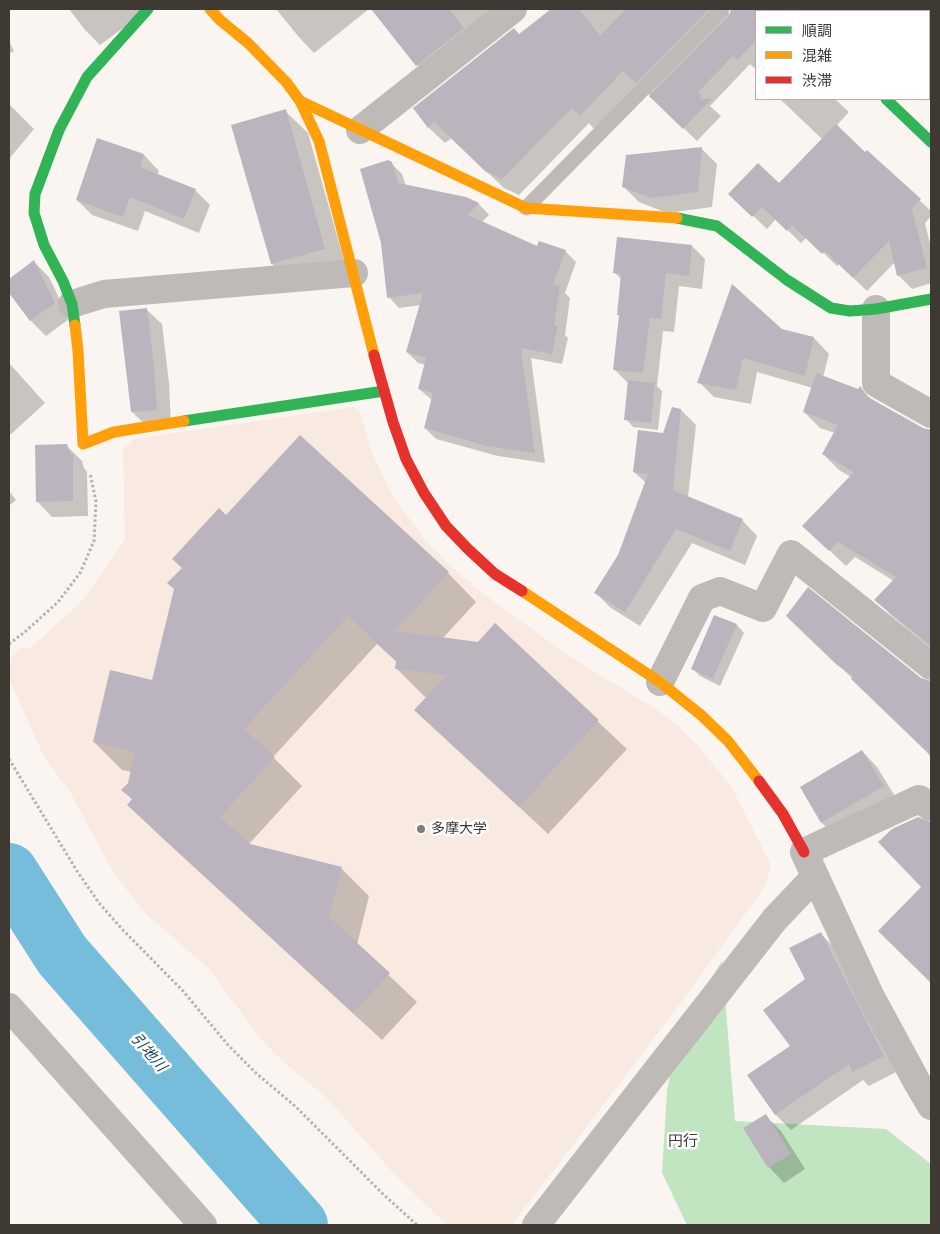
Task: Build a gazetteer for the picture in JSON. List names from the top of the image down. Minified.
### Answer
{"districts":["円行"],"water":["引地川"],"places":["多摩大学"],"legend":["順調","混雑","渋滞"]}
